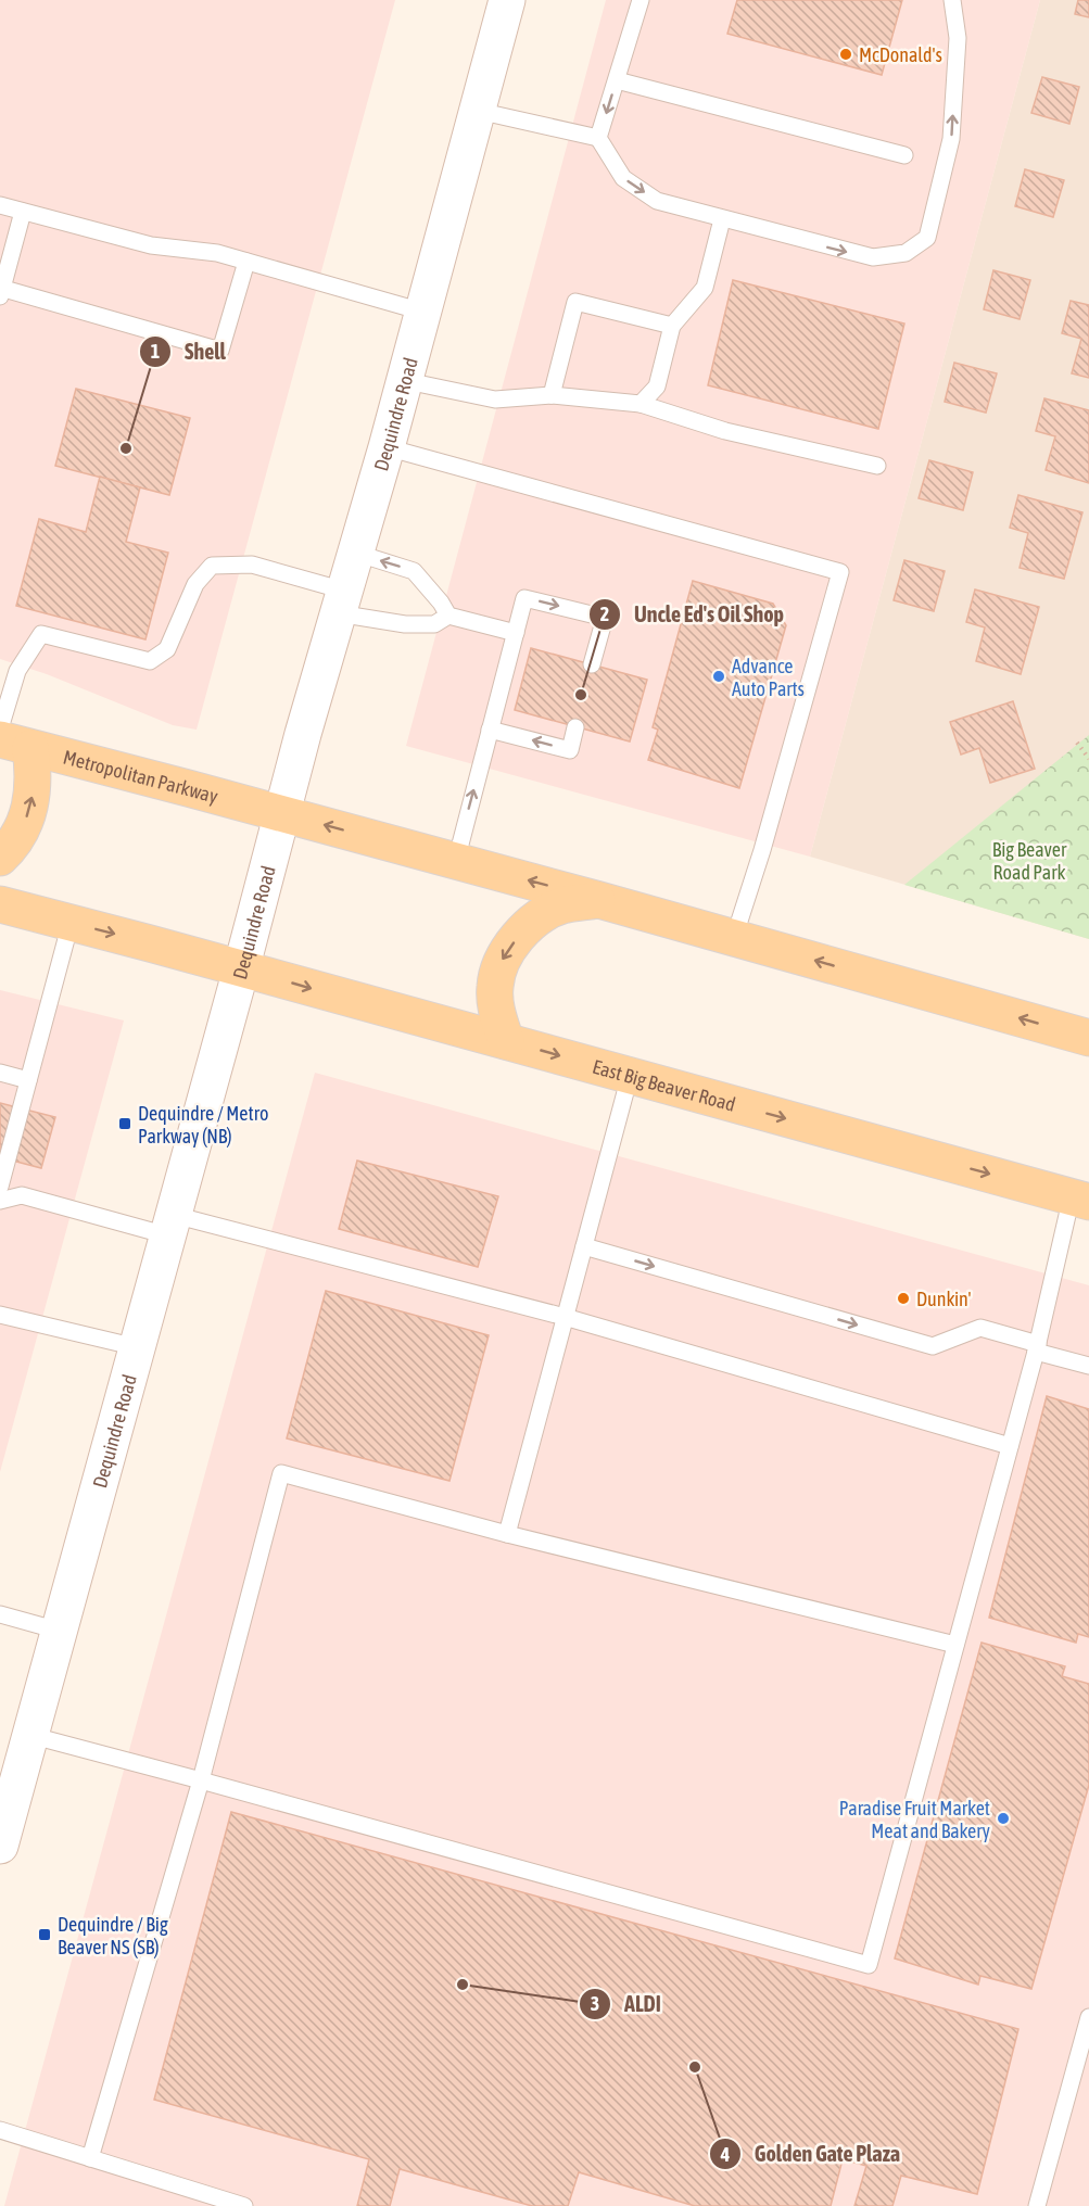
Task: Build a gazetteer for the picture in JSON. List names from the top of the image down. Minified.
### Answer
{"streets":{"main road":["Dequindre Road","Metropolitan Parkway","East Big Beaver Road"]},"crossings":[["Dequindre Road","Metropolitan Parkway"],["Dequindre Road","East Big Beaver Road"]],"parks":["Big Beaver Road Park"],"places":{"other":["McDonald's","Shell","Advance Auto Parts","Uncle Ed's Oil Shop","Dunkin'","Paradise Fruit Market Meat and Bakery","ALDI","Golden Gate Plaza"],"transit":["Dequindre / Metro Parkway (NB)","Dequindre / Big Beaver NS (SB)"]}}
